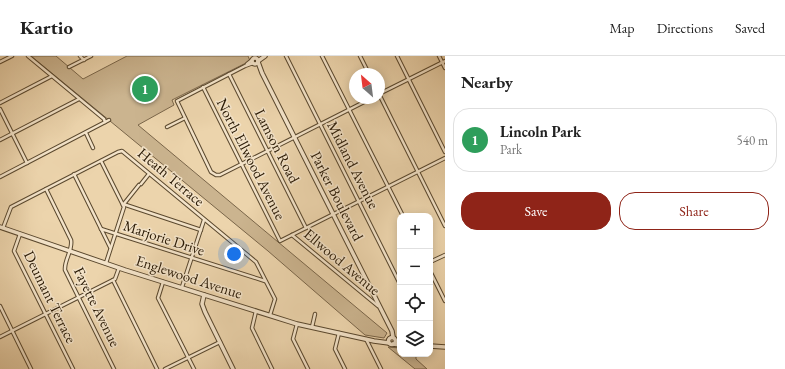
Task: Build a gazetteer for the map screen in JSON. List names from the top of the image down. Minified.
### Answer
{"streets":{"street":["Lamson Road","North Ellwood Avenue","Midland Avenue","Heath Terrace","Parker Boulevard","Marjorie Drive","Ellwood Avenue","Englewood Avenue","Deumant Terrace","Fayette Avenue"]},"crossings":[["North Ellwood Avenue","Ellwood Avenue"],["Heath Terrace","Marjorie Drive"],["Heath Terrace","Englewood Avenue"],["Heath Terrace","Fayette Avenue"],["Parker Boulevard","Ellwood Avenue"],["Parker Boulevard","Englewood Avenue"],["Englewood Avenue","Deumant Terrace"],["Englewood Avenue","Fayette Avenue"]],"north":"top left","page":{"header":"Kartio","nav":["Map","Directions","Saved"],"heading":"Nearby","pins":"1","list":[{"mark":"1","name":"Lincoln Park","note":"Park","value":"540 m"}],"buttons":["Save","Share"],"map_buttons":["+","−"]}}
